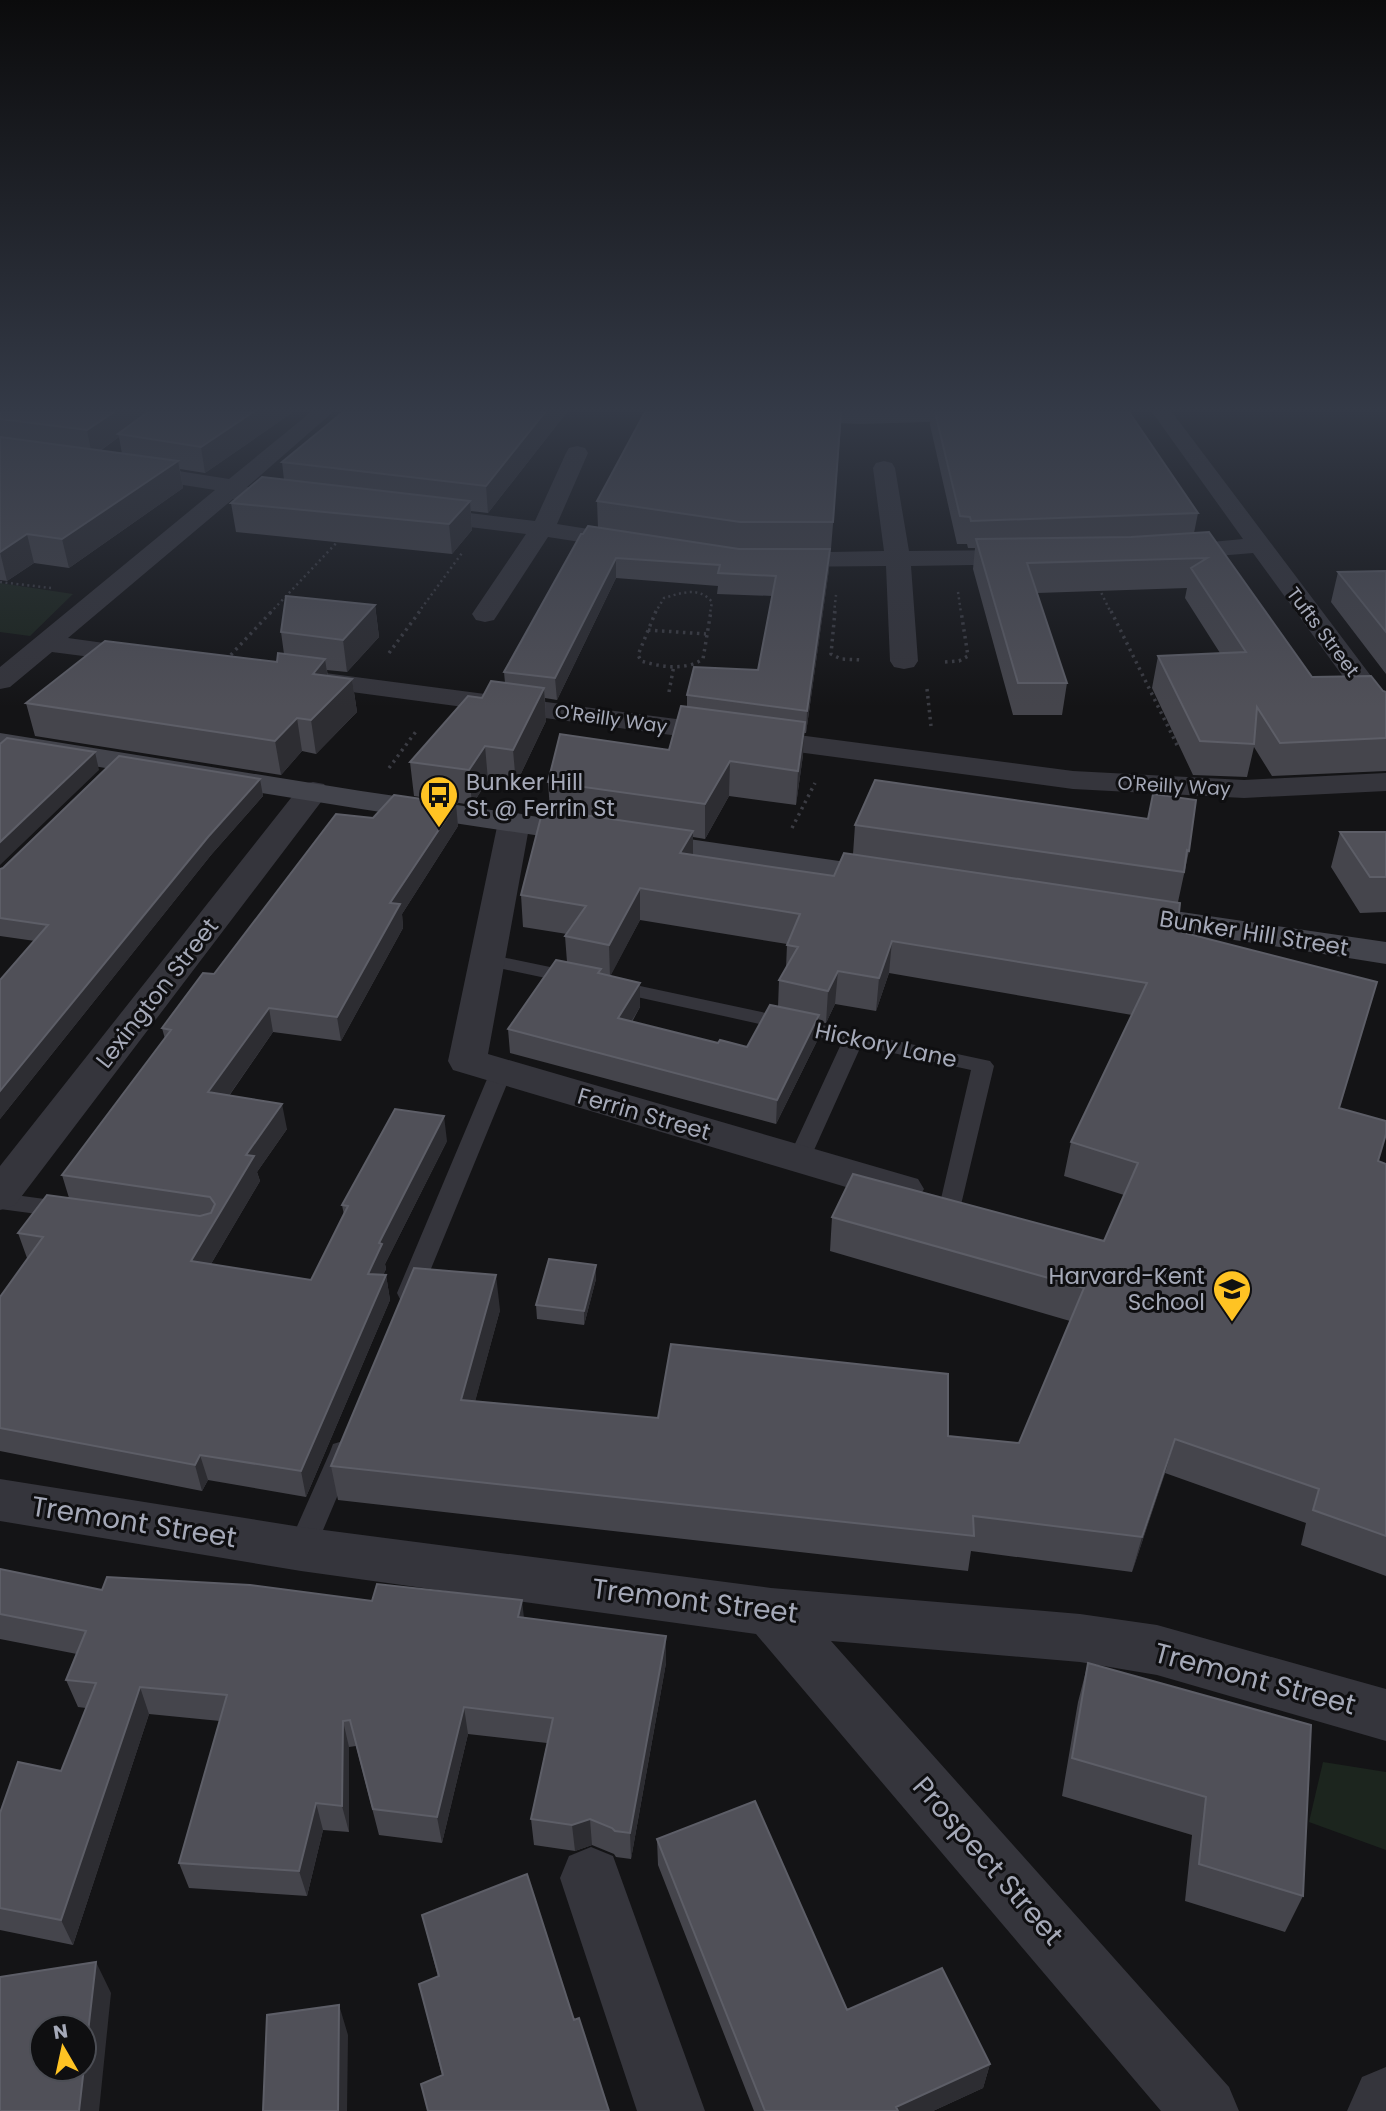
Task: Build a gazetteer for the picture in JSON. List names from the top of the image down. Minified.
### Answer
{"streets":{"main road":["Bunker Hill Street"],"street":["Tufts Street","O'Reilly Way","Lexington Street","Ferrin Street","Tremont Street","Prospect Street"],"lane":["Hickory Lane"]},"crossings":[["Hickory Lane","Ferrin Street"],["Tremont Street","Prospect Street"]],"places":{"bus stop":["Bunker Hill St @ Ferrin St"],"school or university":["Harvard-Kent School"]},"north":"top"}
